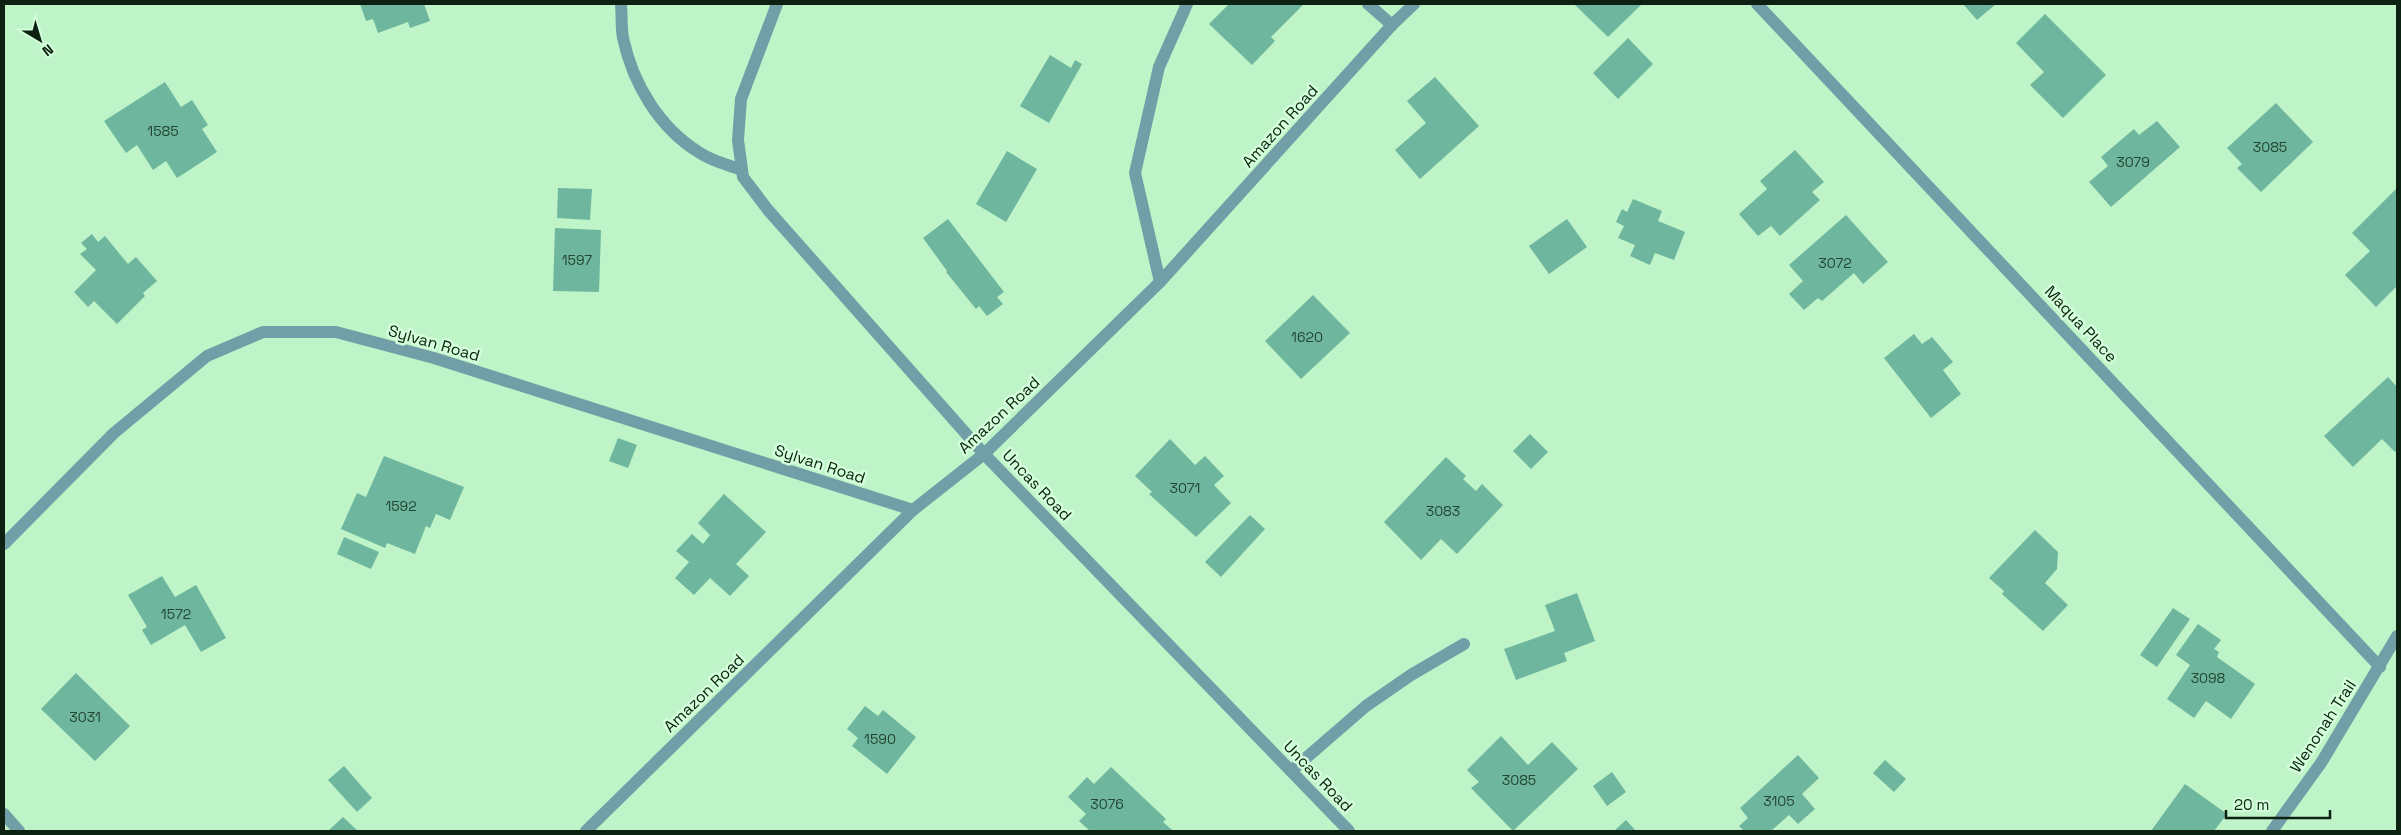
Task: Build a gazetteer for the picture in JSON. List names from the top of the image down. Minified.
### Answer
{"streets":{"street":["Amazon Road","Maqua Place","Sylvan Road","Uncas Road","Wenonah Trail"]},"crossings":[["Amazon Road","Sylvan Road"],["Amazon Road","Uncas Road"],["Maqua Place","Wenonah Trail"]],"house_numbers":["1585","3085","3079","1597","3072","1620","3071","1592","3083","1572","3098","3031","1590","3085","3105","3076"],"scale_bar":"20 m","north":"bottom right"}
